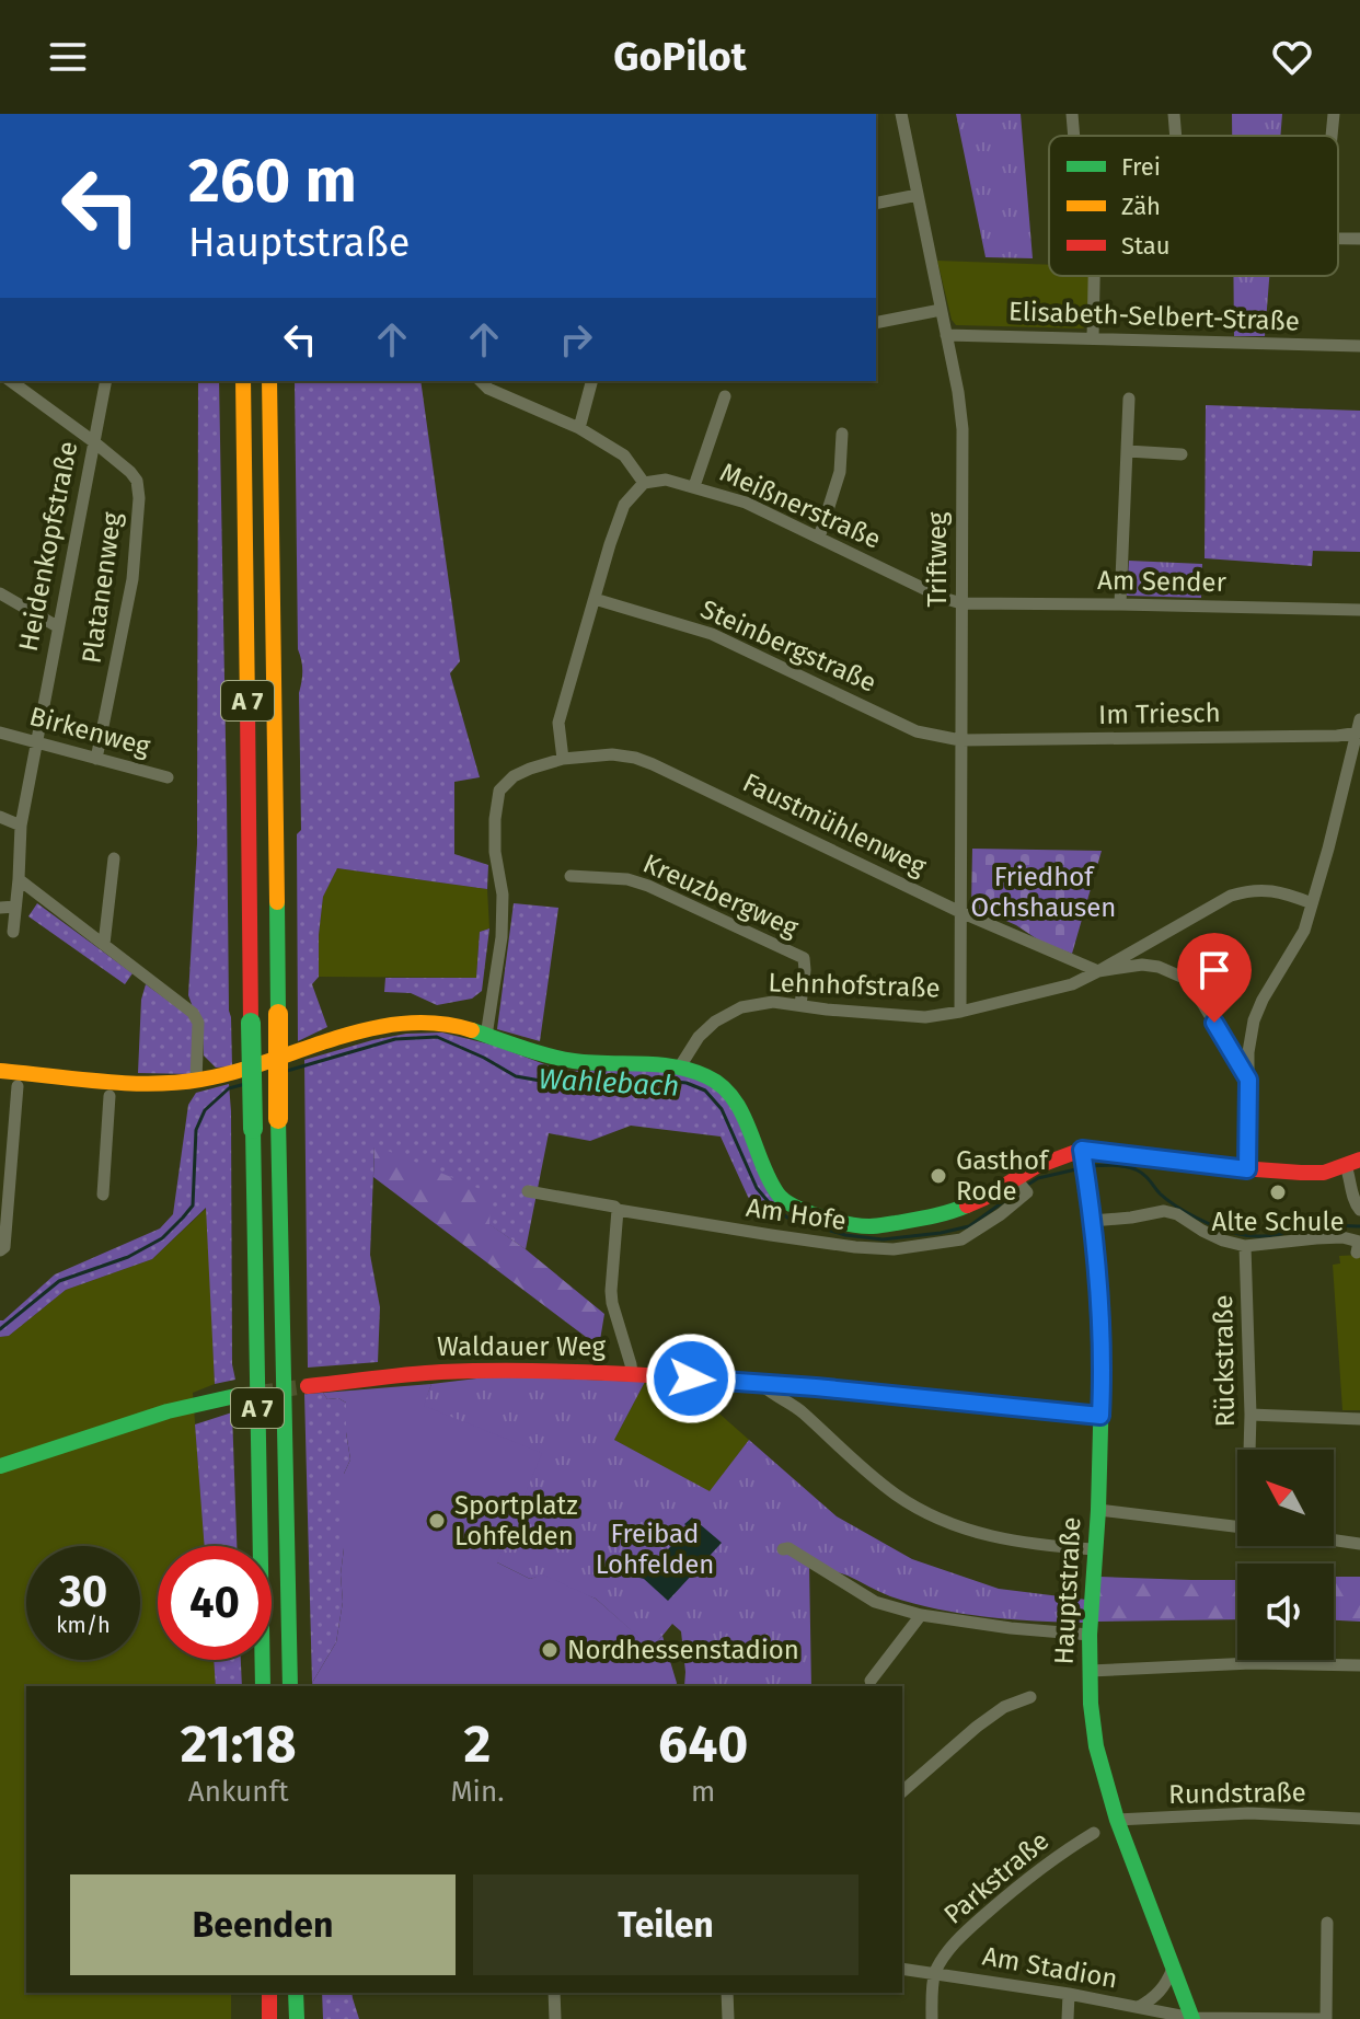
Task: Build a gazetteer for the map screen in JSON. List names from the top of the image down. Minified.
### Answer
{"streets":{"main road":["A 7","Waldauer Weg","Hauptstraße"],"street":["Elisabeth-Selbert-Straße","Meißnerstraße","Heidenkopfstraße","Triftweg","Am Sender","Platanenweg","Steinbergstraße","Im Triesch","Birkenweg","Faustmühlenweg","Kreuzbergweg","Lehnhofstraße","Am Hofe","Rückstraße","Rundstraße","Parkstraße","Am Stadion"]},"crossings":[["Elisabeth-Selbert-Straße","Triftweg"],["Meißnerstraße","Triftweg"],["Meißnerstraße","Am Sender"],["Heidenkopfstraße","Platanenweg"],["Heidenkopfstraße","Birkenweg"],["Triftweg","Am Sender"],["Triftweg","Steinbergstraße"],["Triftweg","Im Triesch"],["Triftweg","Faustmühlenweg"],["Triftweg","Lehnhofstraße"],["Platanenweg","Birkenweg"],["Steinbergstraße","Im Triesch"],["Faustmühlenweg","Lehnhofstraße"],["Kreuzbergweg","Lehnhofstraße"],["Waldauer Weg","Hauptstraße"],["Hauptstraße","Rundstraße"],["Hauptstraße","Am Stadion"],["Parkstraße","Am Stadion"]],"water":["Wahlebach"],"parks":["Friedhof Ochshausen","Freibad Lohfelden"],"places":["Gasthof Rode","Alte Schule","Sportplatz Lohfelden","Nordhessenstadion"],"legend":["Frei","Zäh","Stau"],"north":"top left","page":{"header":"GoPilot","turn":["260 m","Hauptstraße"],"speed":"30 km/h","limit":"40","eta":["21:18","Ankunft","2","Min.","640","m"],"buttons":["Beenden","Teilen"]}}
